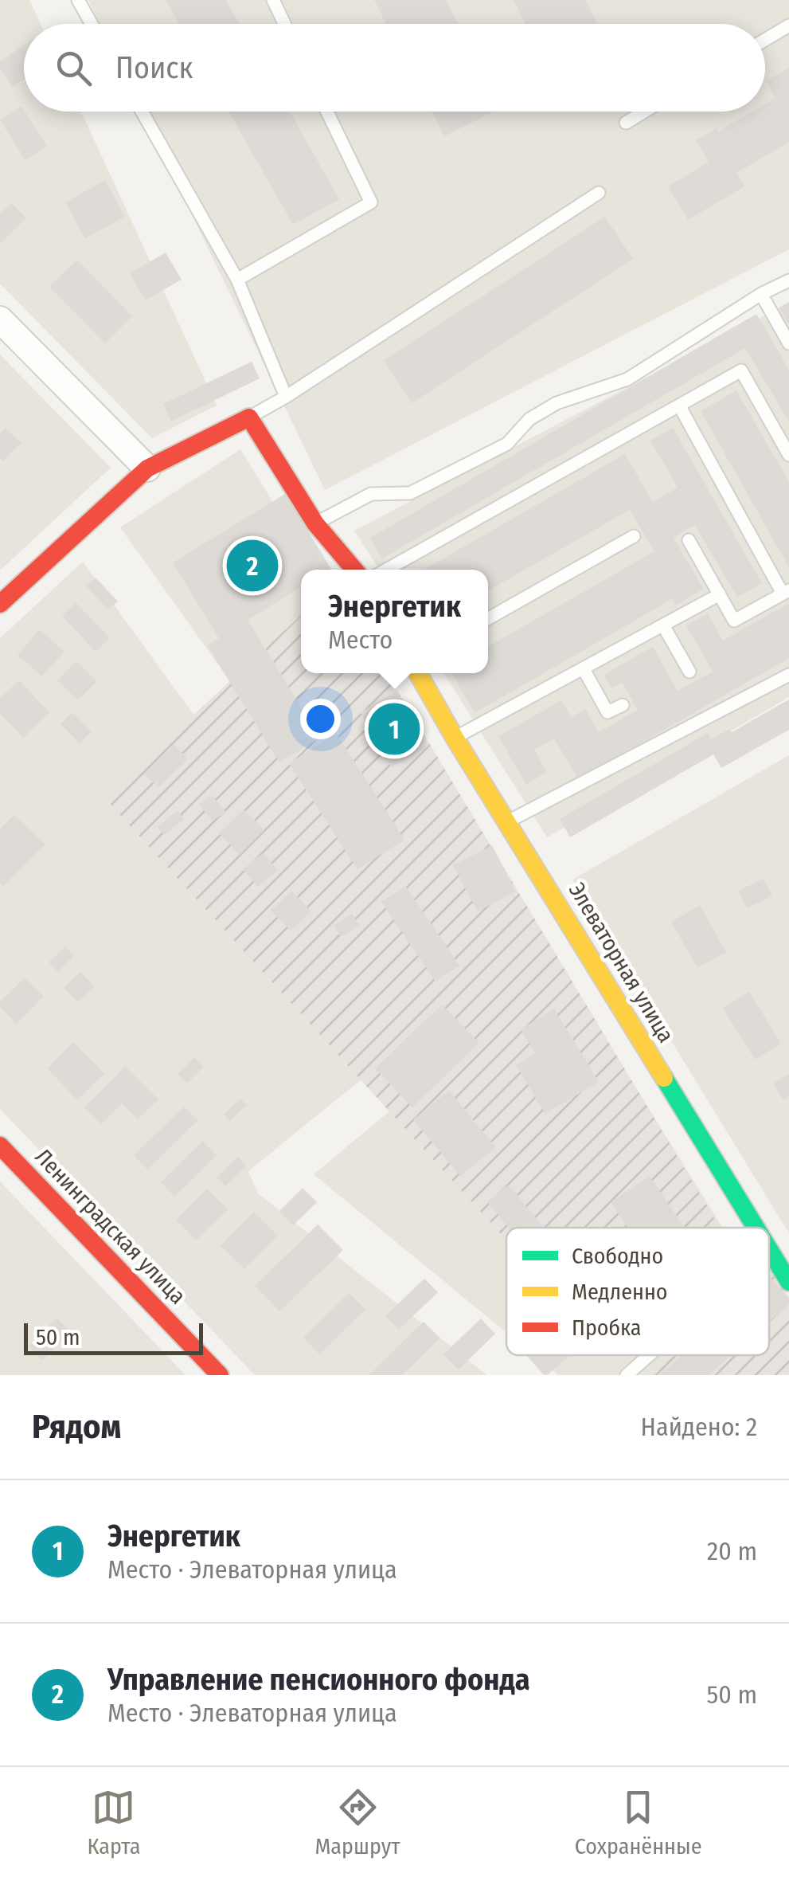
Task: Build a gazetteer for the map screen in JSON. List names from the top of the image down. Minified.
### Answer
{"streets":{"street":["Элеваторная улица","Ленинградская улица"]},"legend":["Свободно","Медленно","Пробка"],"scale_bar":"50 m","page":{"search":"Поиск","pins":["2","1"],"popup":["Энергетик","Место"],"scale":"50 m","heading":["Рядом","Найдено: 2"],"list":[{"mark":"1","name":"Энергетик","note":"Место · Элеваторная улица","value":"20 m"},{"mark":"2","name":"Управление пенсионного фонда","note":"Место · Элеваторная улица","value":"50 m"}],"nav":["Карта","Маршрут","Сохранённые"]}}
